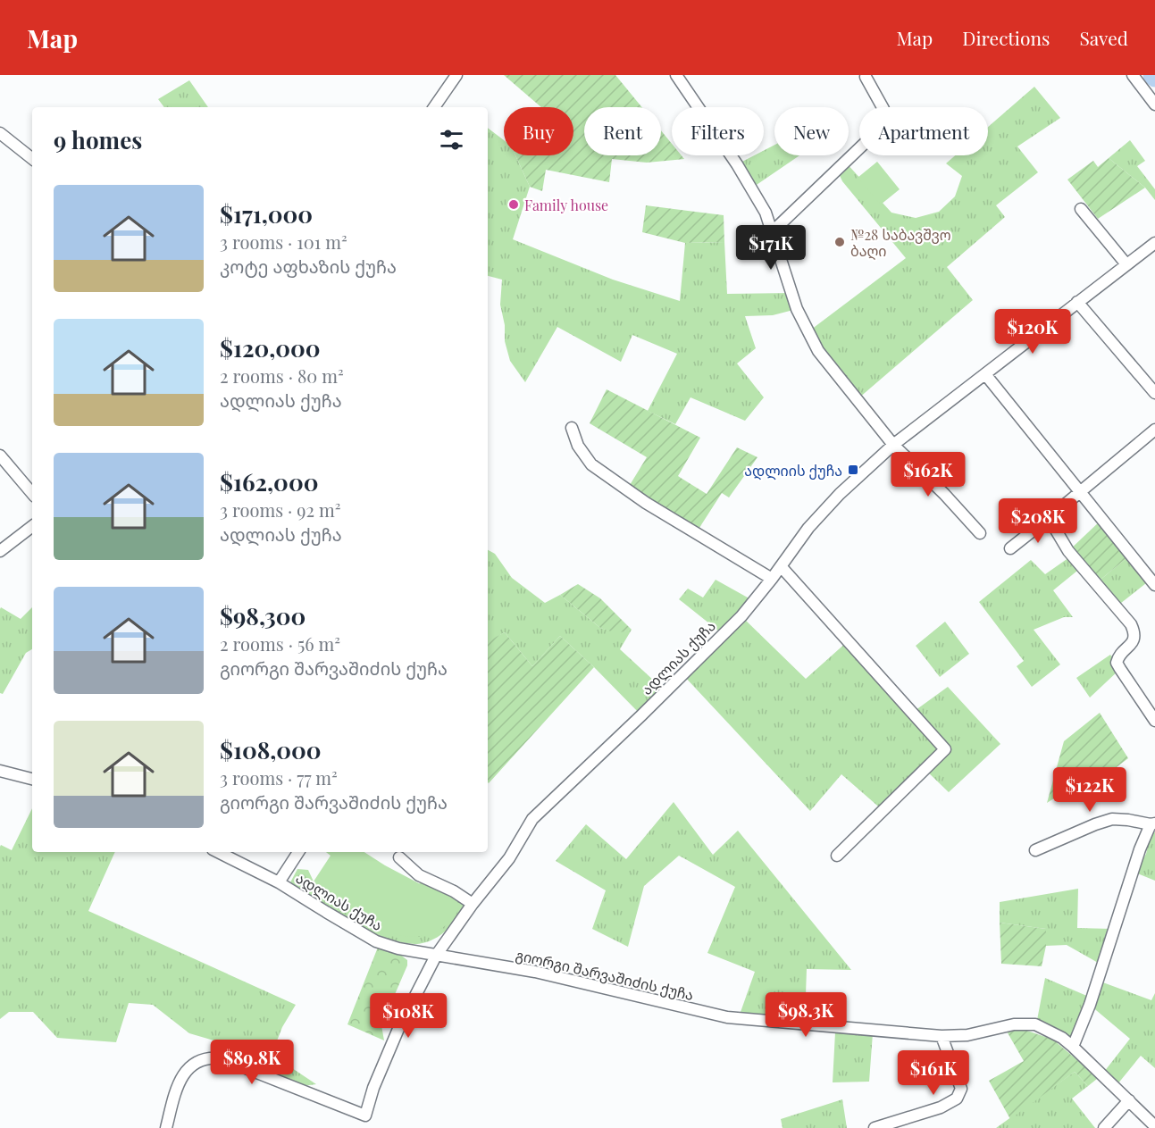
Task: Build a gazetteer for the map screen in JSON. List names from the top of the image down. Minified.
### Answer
{"streets":{"street":["ადლიას ქუჩა","გიორგი შარვაშიძის ქუჩა"]},"crossings":[["ადლიას ქუჩა","გიორგი შარვაშიძის ქუჩა"]],"places":{"other":["Family house","№28 საბავშვო ბაღი"],"transit":["ადლიის ქუჩა"]},"page":{"header":"Map","nav":["Map","Directions","Saved"],"chip":["Buy","Rent","Filters","New","Apartment"],"heading":"9 homes","list":[{"name":"$171,000","note":"3 rooms · 101 m² · კოტე აფხაზის ქუჩა"},{"name":"$120,000","note":"2 rooms · 80 m² · ადლიას ქუჩა"},{"name":"$162,000","note":"3 rooms · 92 m² · ადლიას ქუჩა"},{"name":"$98,300","note":"2 rooms · 56 m² · გიორგი შარვაშიძის ქუჩა"},{"name":"$108,000","note":"3 rooms · 77 m² · გიორგი შარვაშიძის ქუჩა"}],"price":["$171K","$120K","$162K","$208K","$122K","$98.3K","$108K","$89.8K","$161K"]}}
